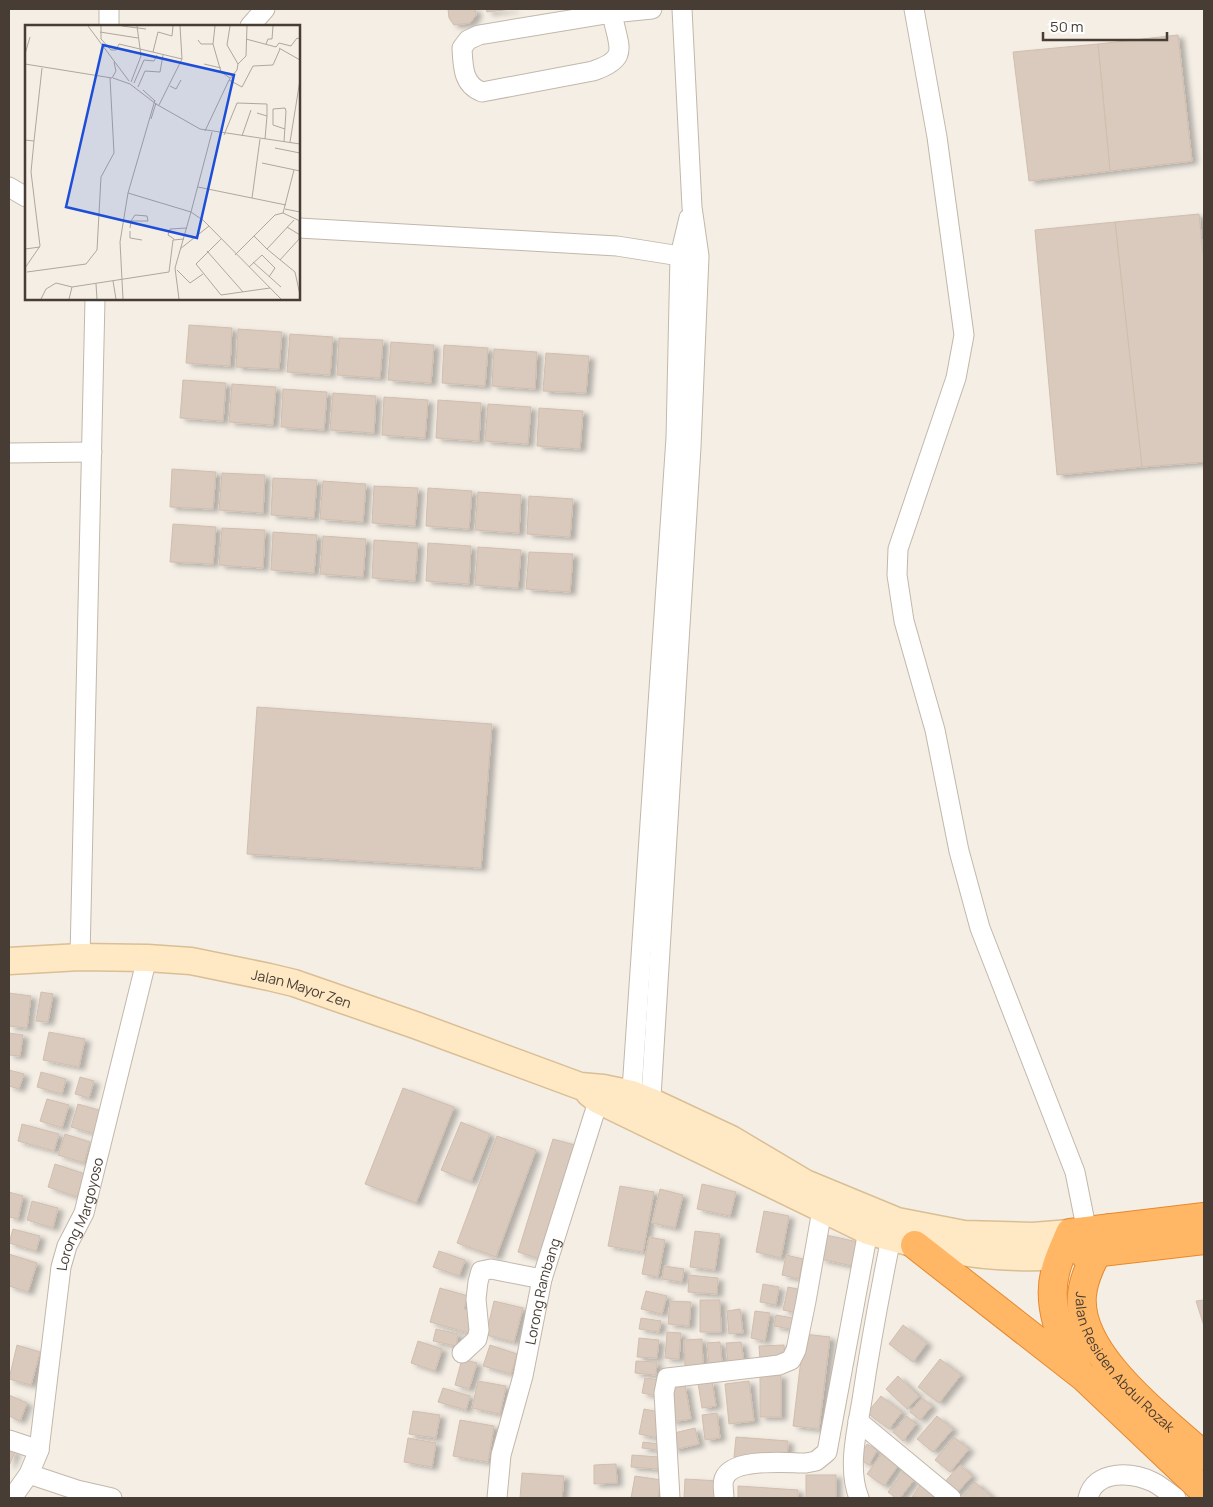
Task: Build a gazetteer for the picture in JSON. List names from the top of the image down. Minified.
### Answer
{"streets":{"highway":["Jalan Residen Abdul Rozak"],"street":["Jalan Mayor Zen","Lorong Margoyoso","Lorong Rambang"]},"crossings":[["Jalan Mayor Zen","Lorong Margoyoso"],["Jalan Mayor Zen","Lorong Rambang"]],"scale_bar":"50 m"}
